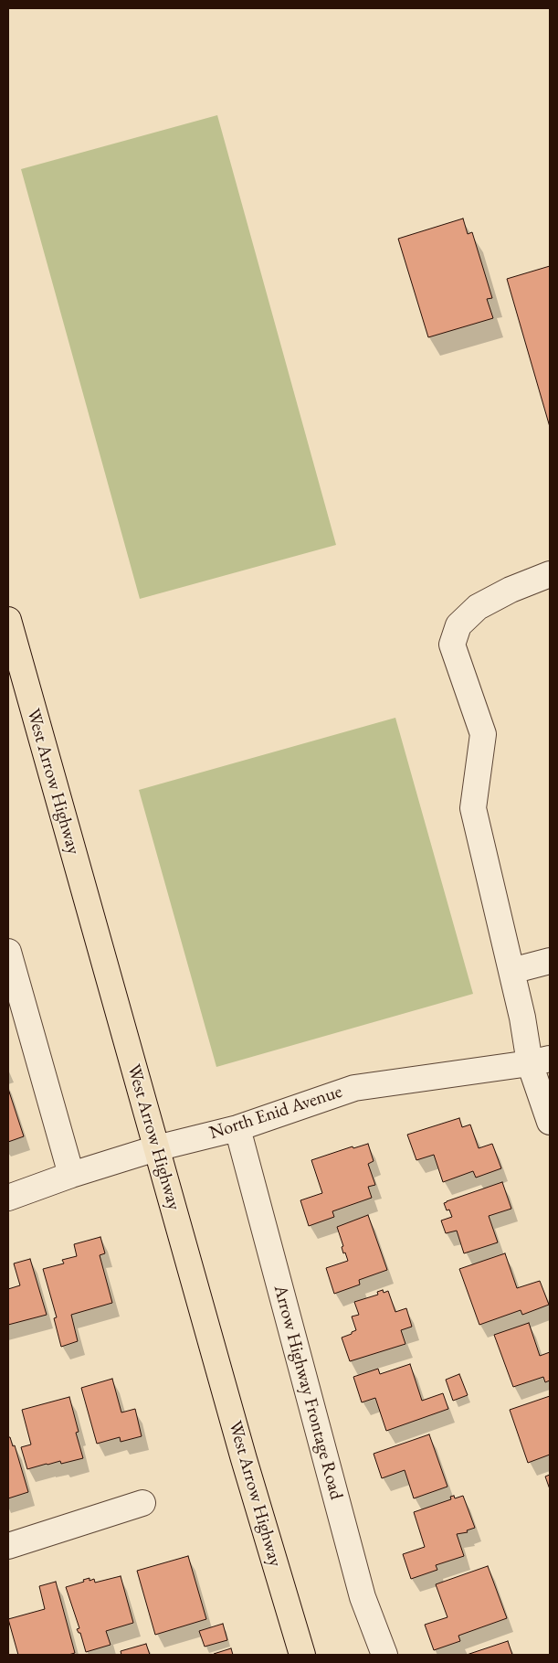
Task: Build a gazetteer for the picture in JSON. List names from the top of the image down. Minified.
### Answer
{"streets":{"main road":["West Arrow Highway"],"street":["North Enid Avenue","Arrow Highway Frontage Road"]},"crossings":[["West Arrow Highway","North Enid Avenue"],["North Enid Avenue","Arrow Highway Frontage Road"]]}
